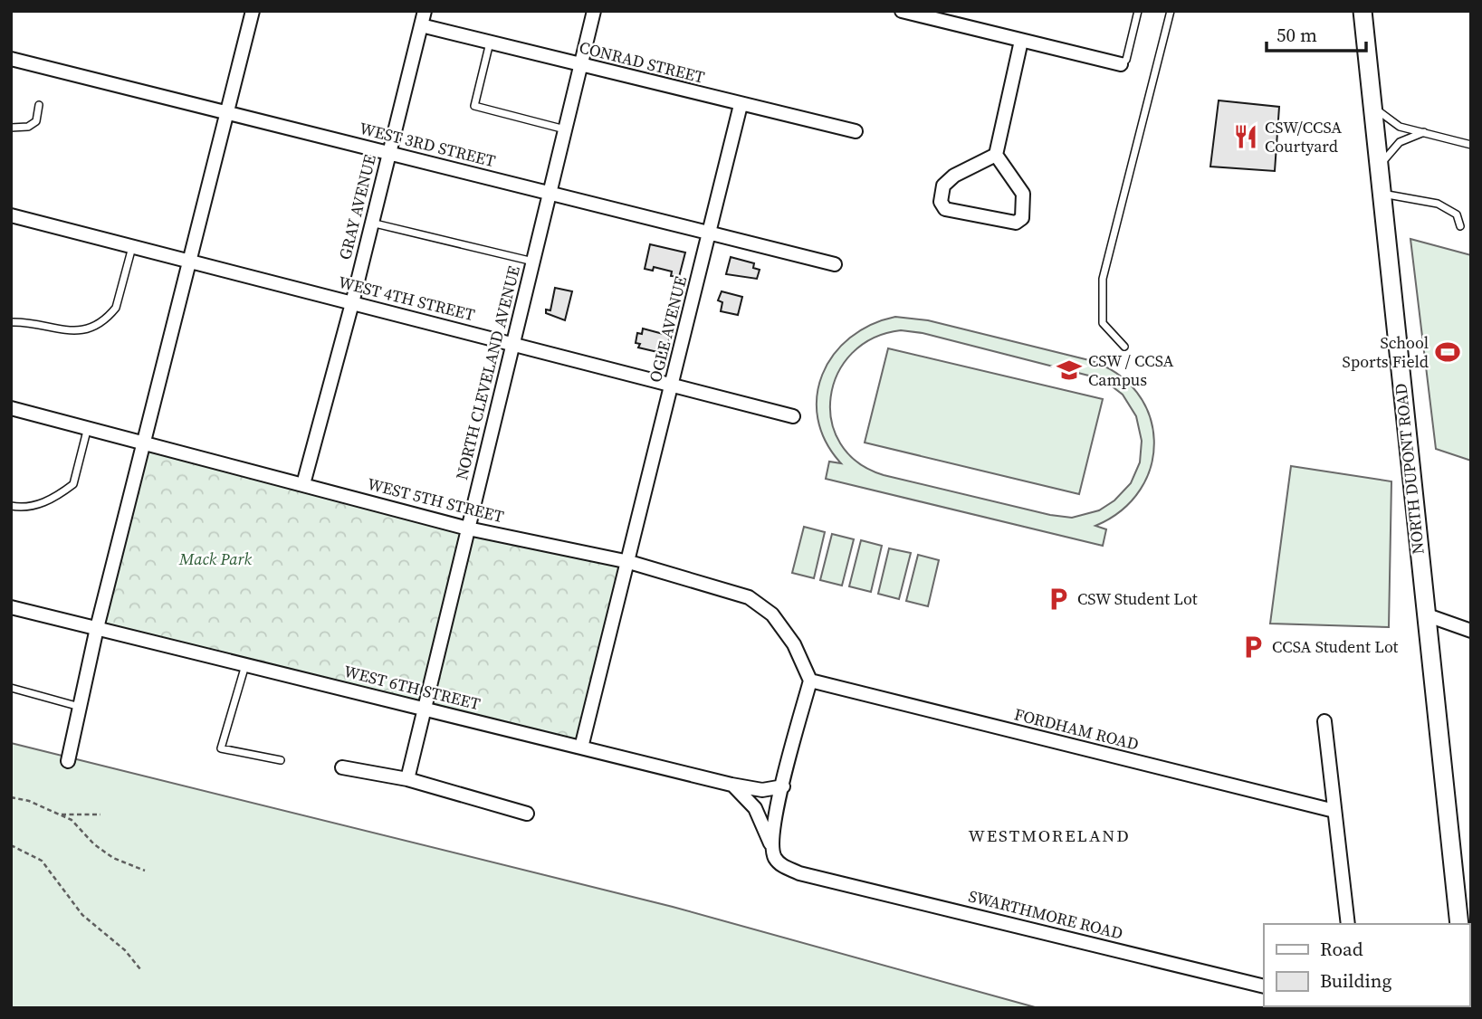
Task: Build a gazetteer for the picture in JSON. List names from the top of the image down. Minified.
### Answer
{"streets":{"main road":["NORTH DUPONT ROAD"],"street":["CONRAD STREET","WEST 3RD STREET","GRAY AVENUE","WEST 4TH STREET","OGLE AVENUE","NORTH CLEVELAND AVENUE","WEST 5TH STREET","WEST 6TH STREET","FORDHAM ROAD","SWARTHMORE ROAD"]},"crossings":[["CONRAD STREET","GRAY AVENUE"],["CONRAD STREET","OGLE AVENUE"],["CONRAD STREET","NORTH CLEVELAND AVENUE"],["WEST 3RD STREET","GRAY AVENUE"],["WEST 3RD STREET","OGLE AVENUE"],["WEST 3RD STREET","NORTH CLEVELAND AVENUE"],["GRAY AVENUE","WEST 4TH STREET"],["GRAY AVENUE","WEST 5TH STREET"],["WEST 4TH STREET","OGLE AVENUE"],["WEST 4TH STREET","NORTH CLEVELAND AVENUE"],["OGLE AVENUE","WEST 5TH STREET"],["OGLE AVENUE","WEST 6TH STREET"],["NORTH CLEVELAND AVENUE","WEST 5TH STREET"],["NORTH CLEVELAND AVENUE","WEST 6TH STREET"],["WEST 5TH STREET","FORDHAM ROAD"]],"districts":["WESTMORELAND"],"parks":["Mack Park"],"places":{"restaurant":["CSW/CCSA Courtyard"],"sports":["School Sports Field"],"school or university":["CSW / CCSA Campus"],"parking":["CSW Student Lot","CCSA Student Lot"]},"legend":["Road","Building"],"scale_bar":"50 m"}
